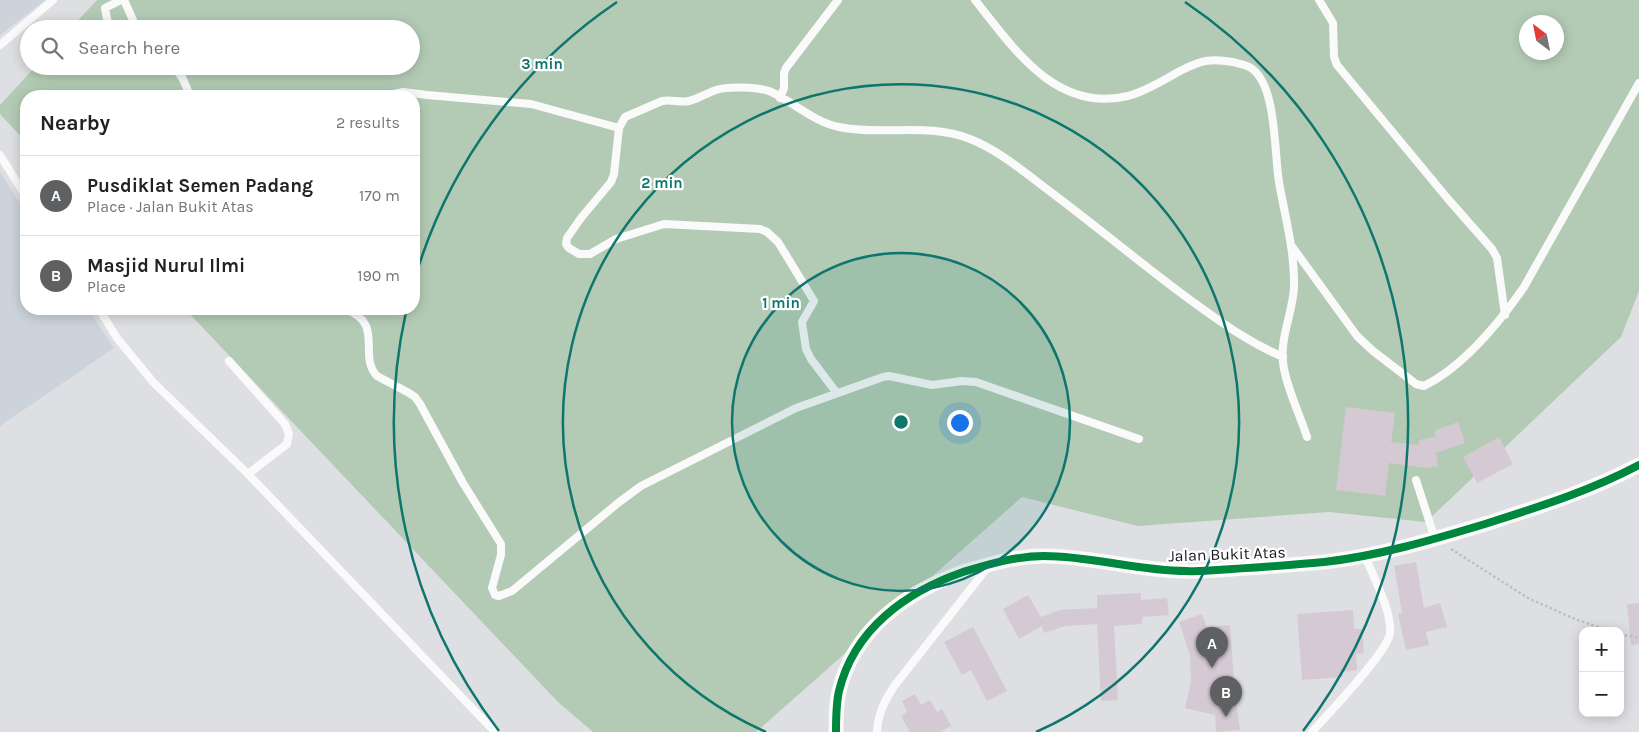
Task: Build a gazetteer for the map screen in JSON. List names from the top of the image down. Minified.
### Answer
{"streets":{"street":["Jalan Bukit Atas"]},"north":"top left","page":{"search":"Search here","heading":["Nearby","2 results"],"list":[{"mark":"A","name":"Pusdiklat Semen Padang","note":"Place · Jalan Bukit Atas","value":"170 m"},{"mark":"B","name":"Masjid Nurul Ilmi","note":"Place","value":"190 m"}],"map_buttons":["+","−"],"pins":["A","B"]},"rings":["3 min","2 min","1 min"]}
